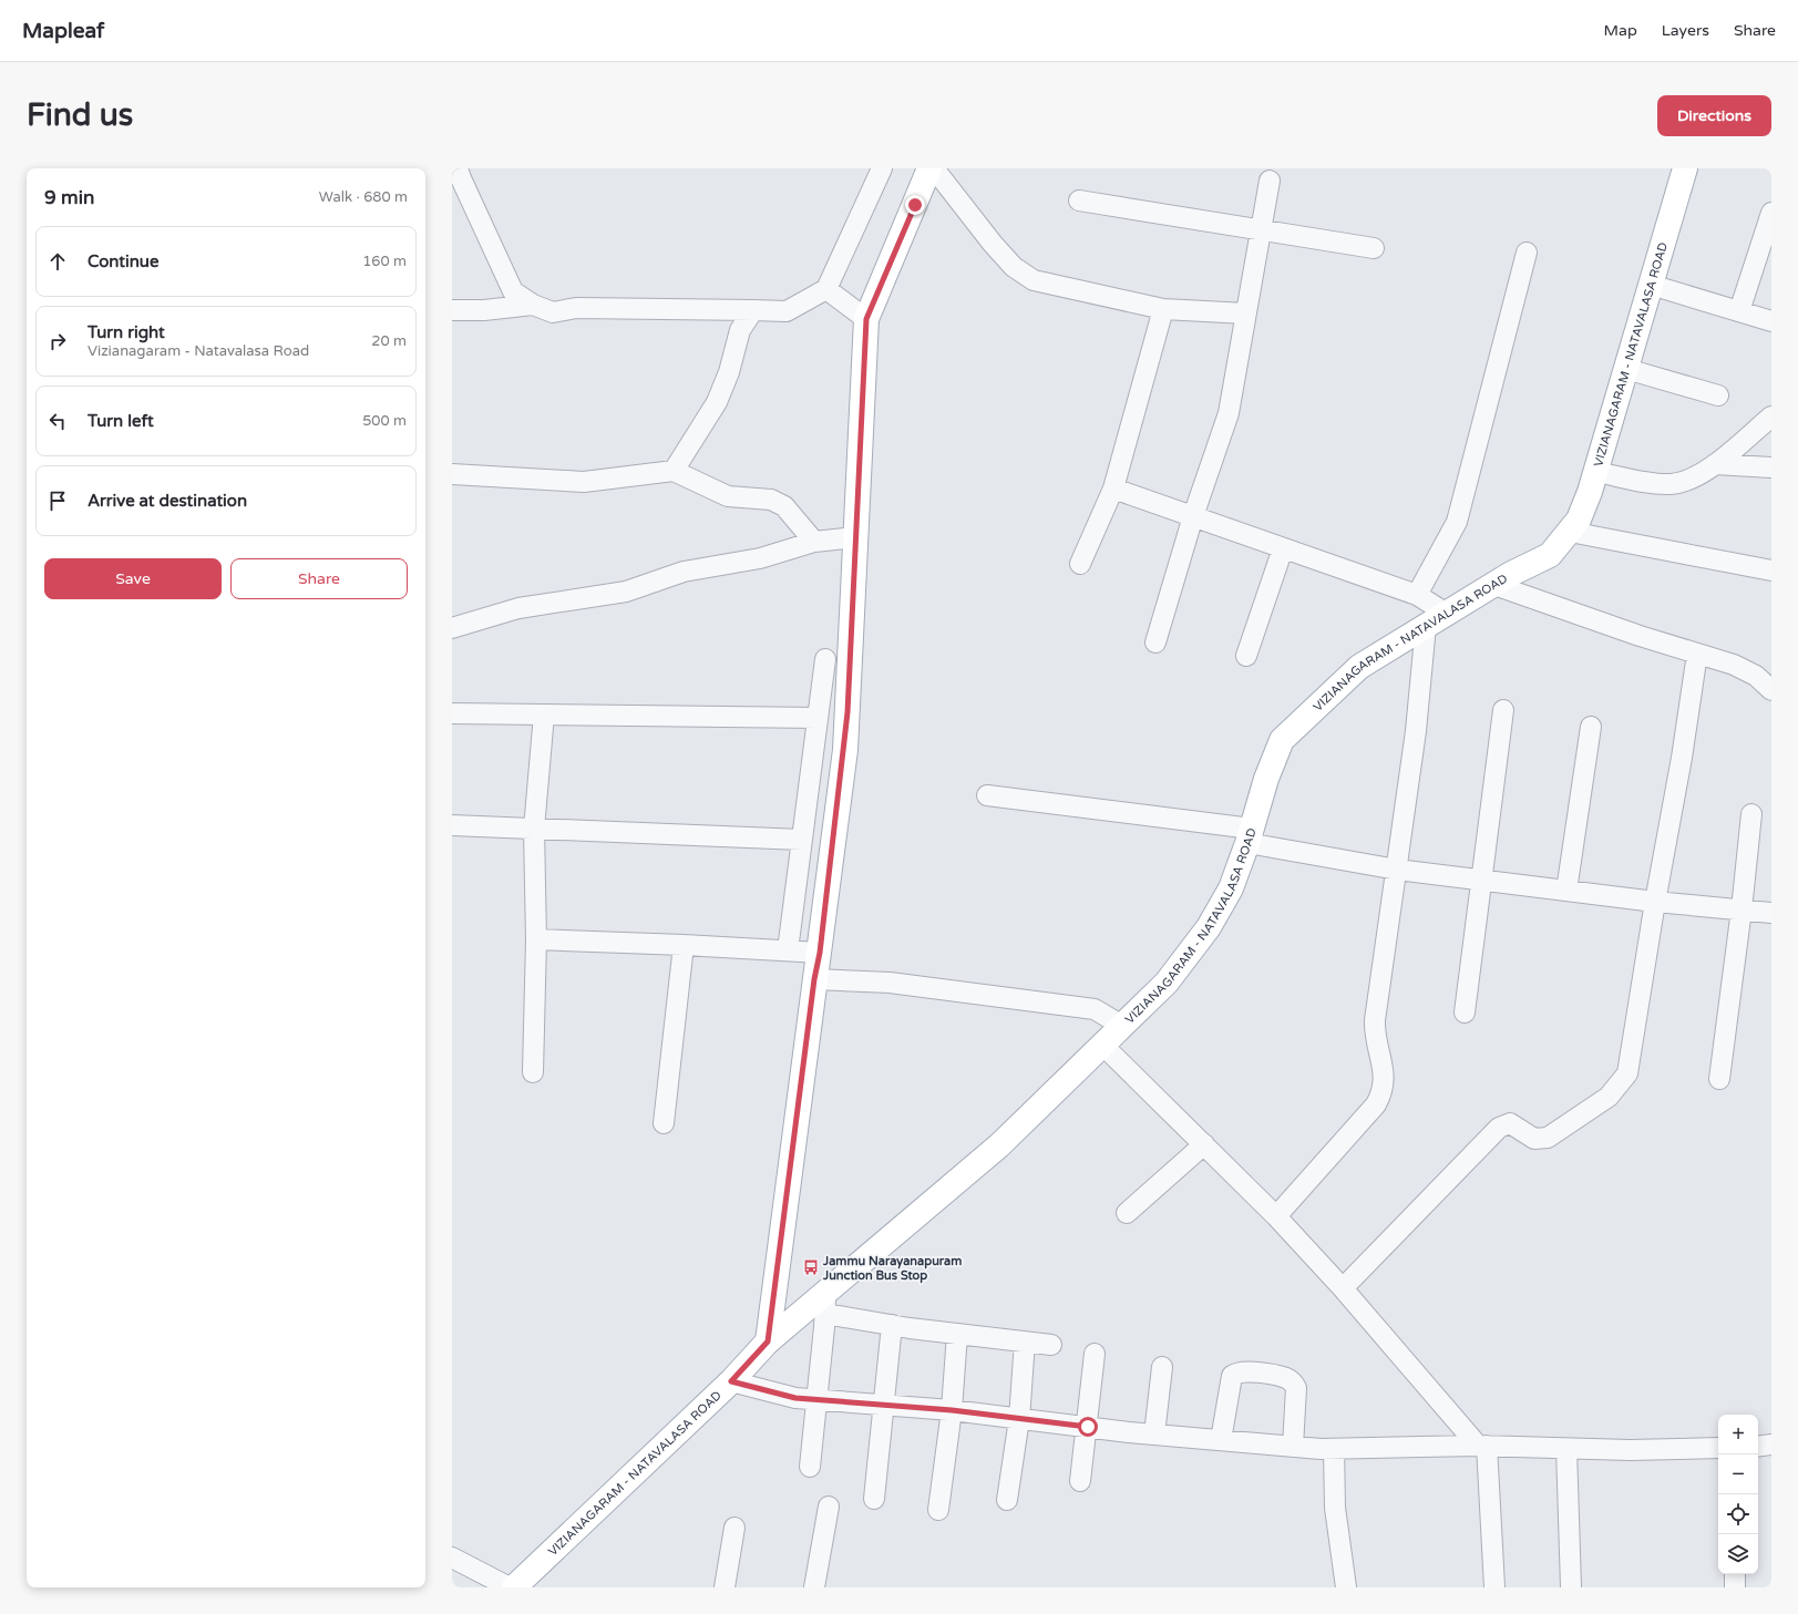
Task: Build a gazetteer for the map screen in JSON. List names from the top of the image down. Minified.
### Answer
{"streets":{"main road":["VIZIANAGARAM - NATAVALASA ROAD"]},"places":{"bus stop":["Jammu Narayanapuram Junction Bus Stop"]},"page":{"header":"Mapleaf","nav":["Map","Layers","Share"],"buttons":["Directions",["Save","Share"]],"title":"Find us","heading":["9 min","Walk · 680 m"],"list":[["Continue","160 m"],["Turn right","Vizianagaram - Natavalasa Road","20 m"],["Turn left","500 m"],"Arrive at destination"],"map_buttons":["+","−"]}}
